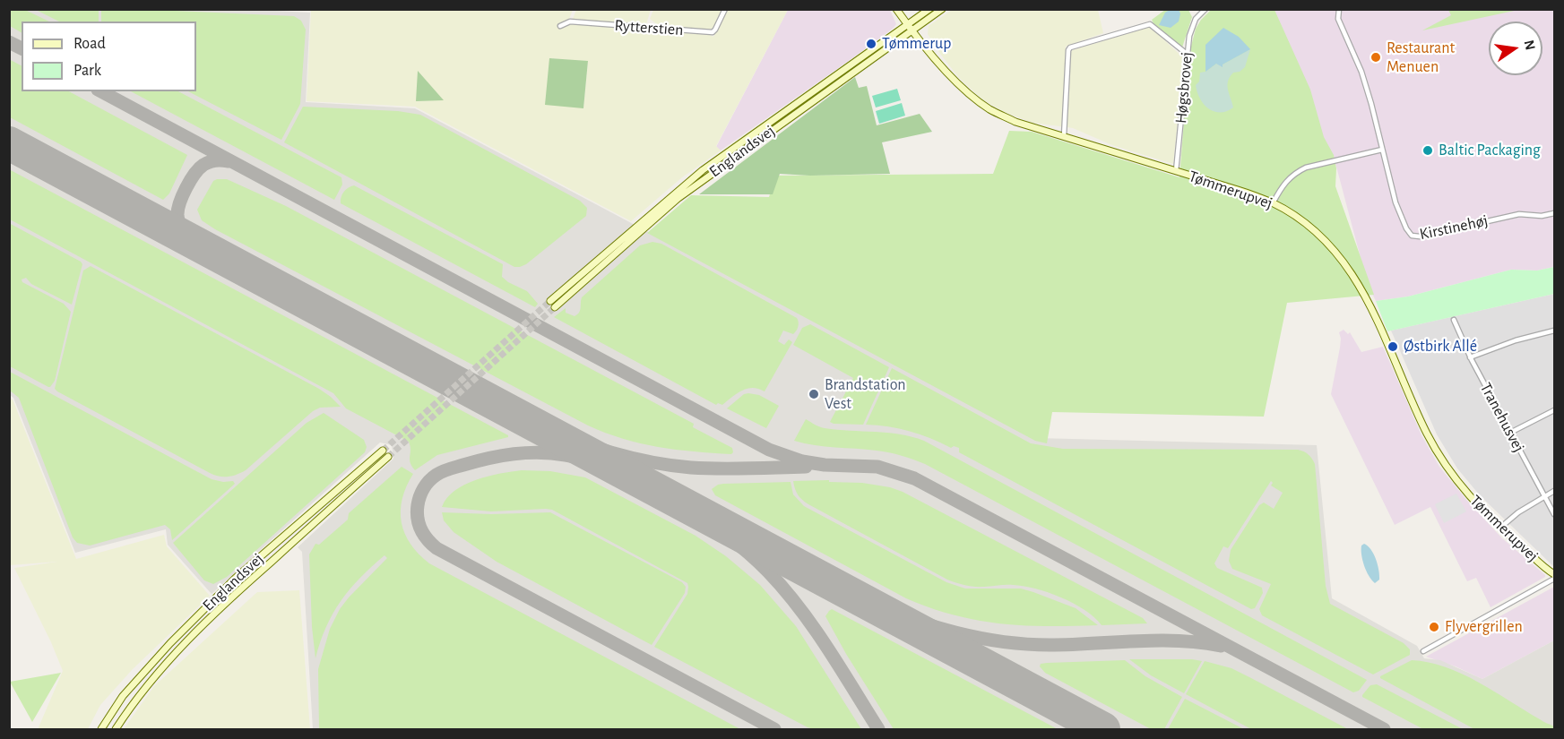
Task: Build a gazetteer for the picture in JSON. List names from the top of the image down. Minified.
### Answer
{"streets":{"main road":["Englandsvej","Tømmerupvej"],"street":["Rytterstien","Høgsbrovej","Kirstinehøj","Tranehusvej"]},"crossings":[["Høgsbrovej","Tømmerupvej"],["Englandsvej","Tømmerupvej"]],"places":["Tømmerup","Restaurant Menuen","Baltic Packaging","Østbirk Allé","Brandstation Vest","Flyvergrillen"],"legend":["Road","Park"],"north":"right"}
